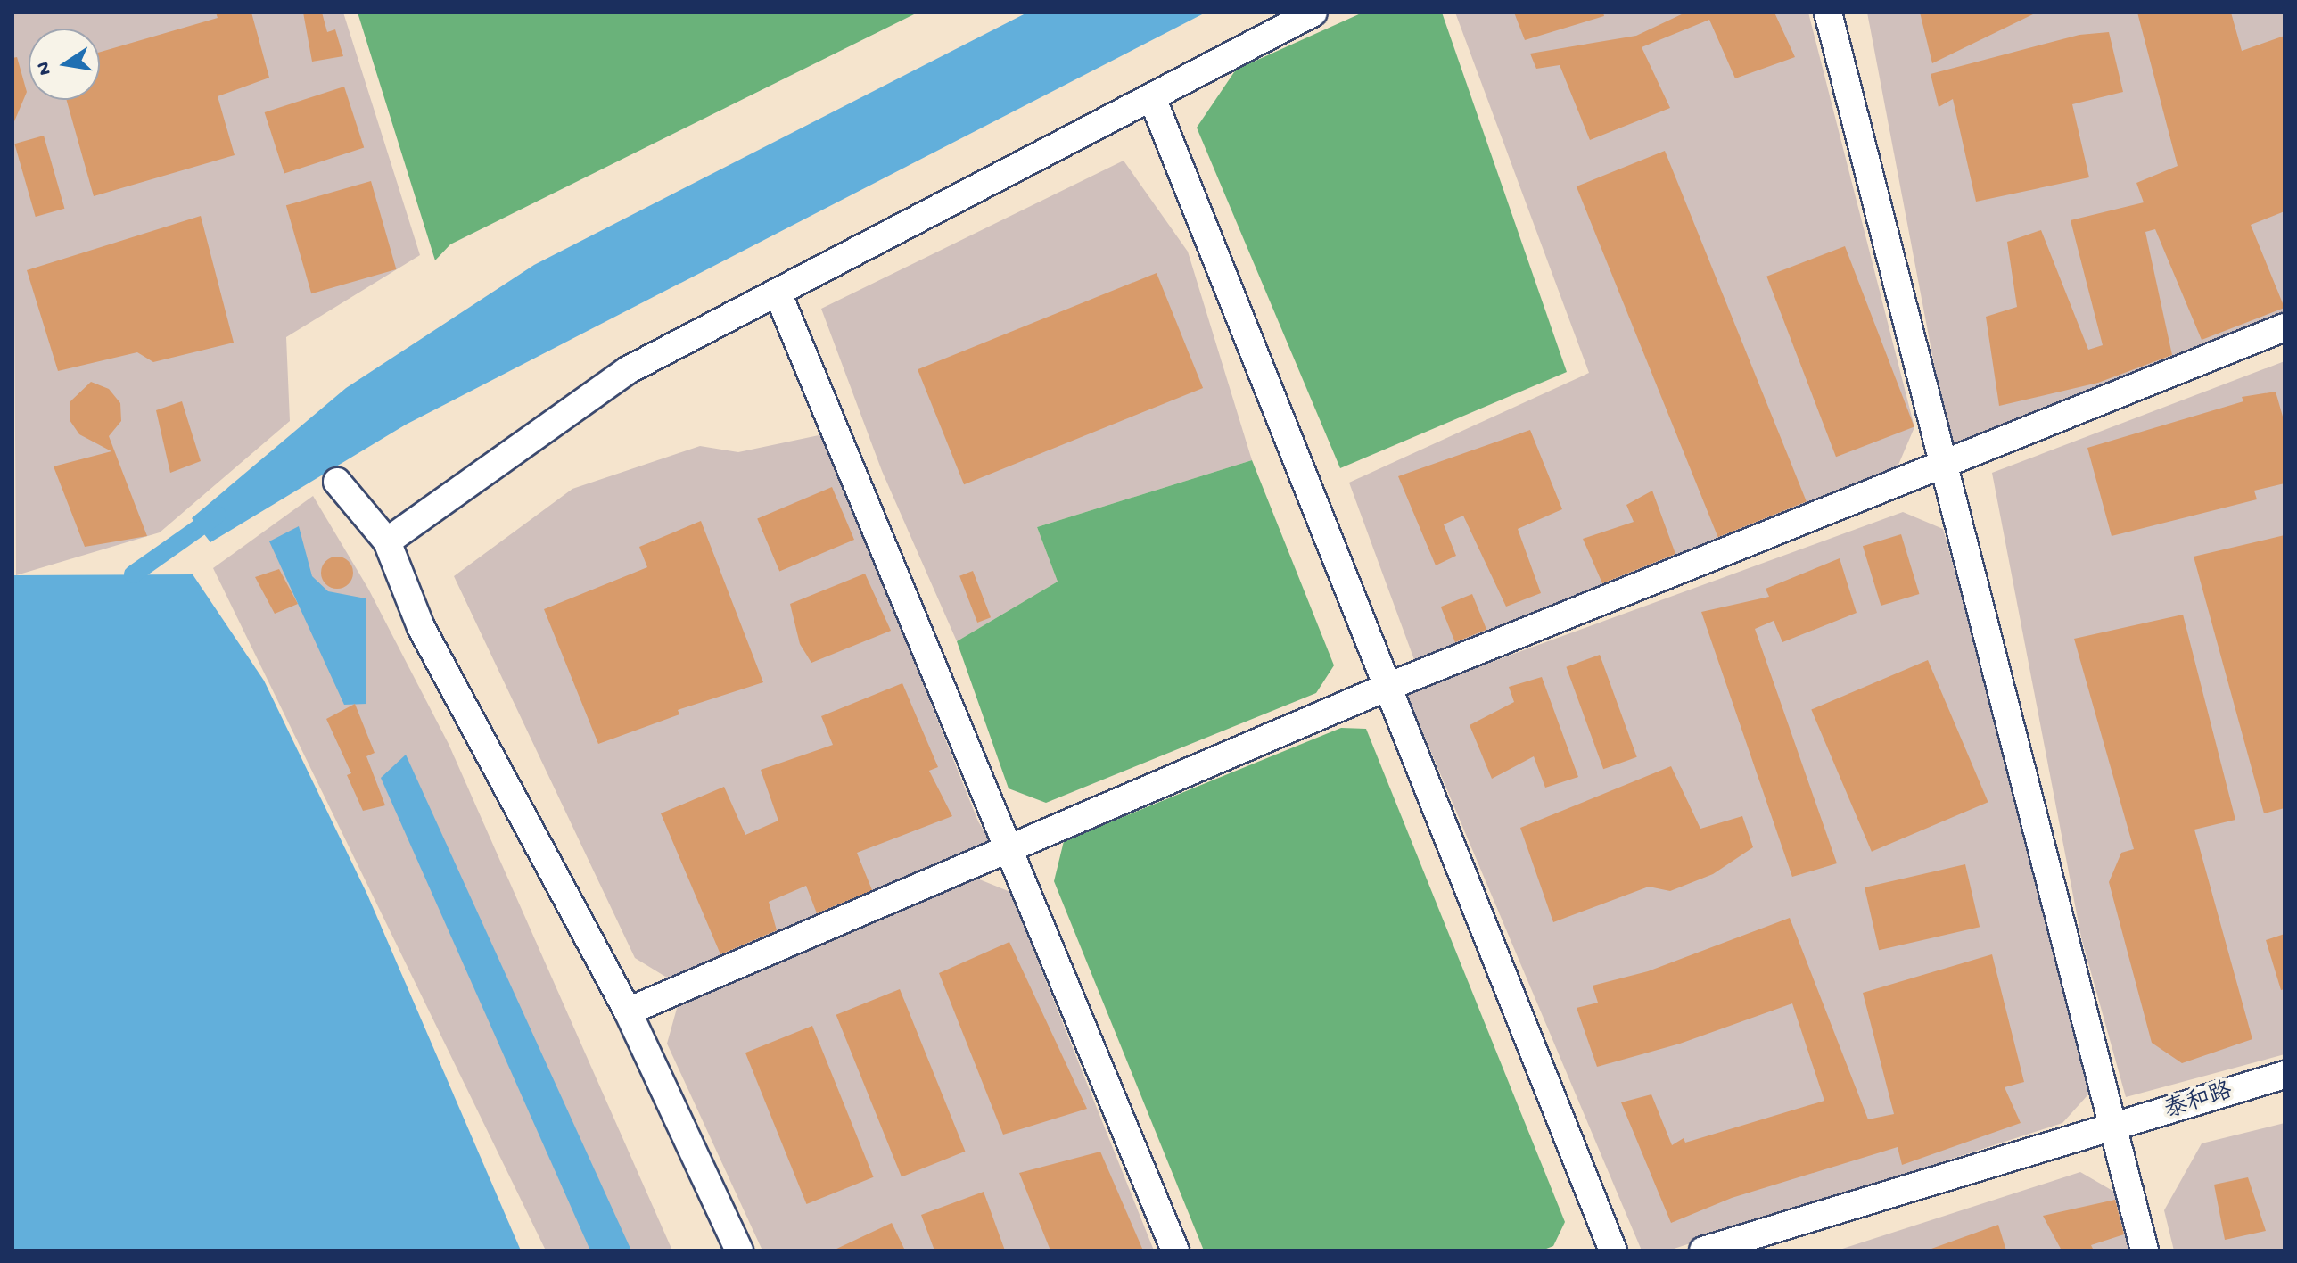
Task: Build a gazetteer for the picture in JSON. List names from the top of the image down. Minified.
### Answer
{"streets":{"street":["泰和路"]},"north":"left"}
